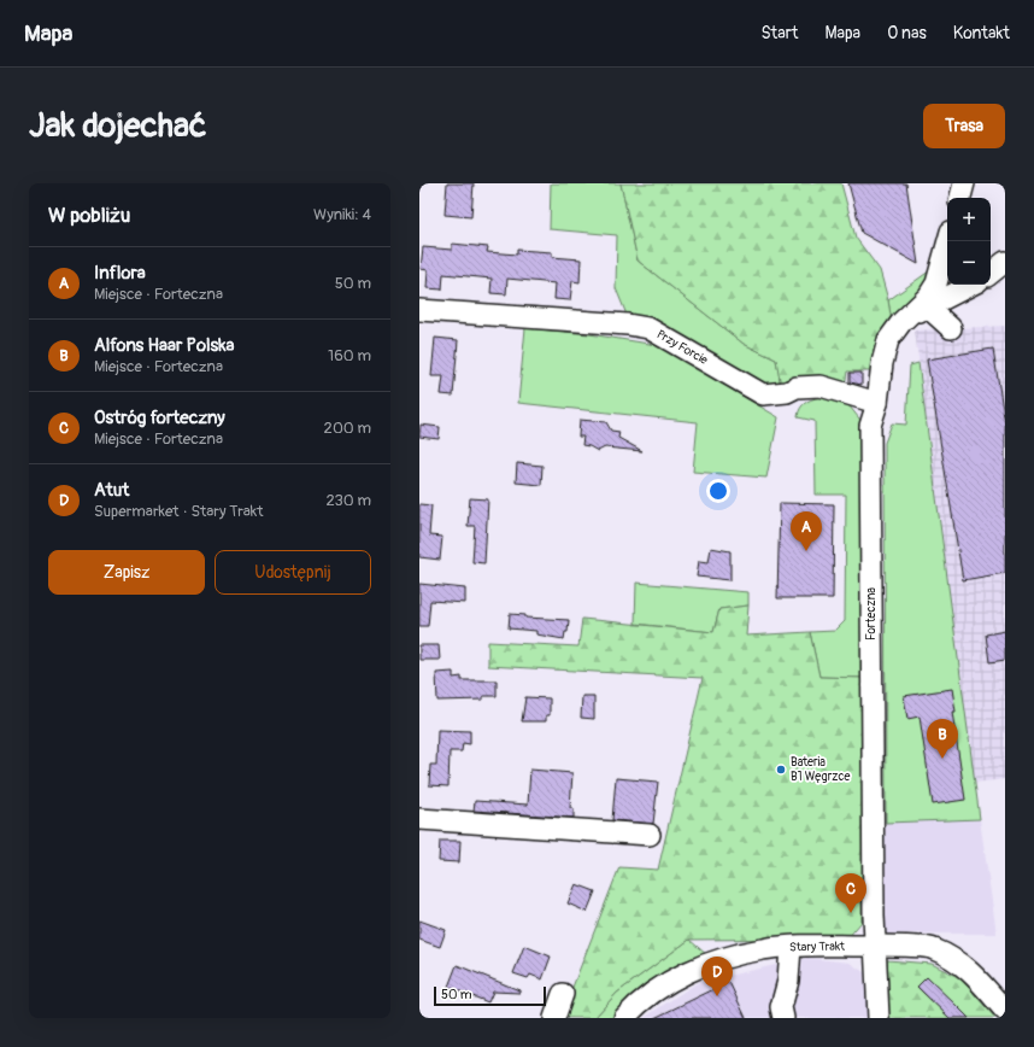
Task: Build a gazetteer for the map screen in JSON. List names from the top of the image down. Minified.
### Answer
{"streets":{"street":["Przy Forcie","Forteczna","Stary Trakt"]},"crossings":[["Przy Forcie","Forteczna"],["Forteczna","Stary Trakt"]],"places":["Bateria B1 Węgrzce"],"scale_bar":"50 m","page":{"header":"Mapa","nav":["Start","Mapa","O nas","Kontakt"],"buttons":["Trasa",["Zapisz","Udostępnij"]],"title":"Jak dojechać","heading":["W pobliżu","Wyniki: 4"],"map_buttons":["+","−"],"list":[{"mark":"A","name":"Inflora","note":"Miejsce · Forteczna","value":"50 m"},{"mark":"B","name":"Alfons Haar Polska","note":"Miejsce · Forteczna","value":"160 m"},{"mark":"C","name":"Ostróg forteczny","note":"Miejsce · Forteczna","value":"200 m"},{"mark":"D","name":"Atut","note":"Supermarket · Stary Trakt","value":"230 m"}],"pins":["A","B","C","D"],"scale":"50 m"}}
